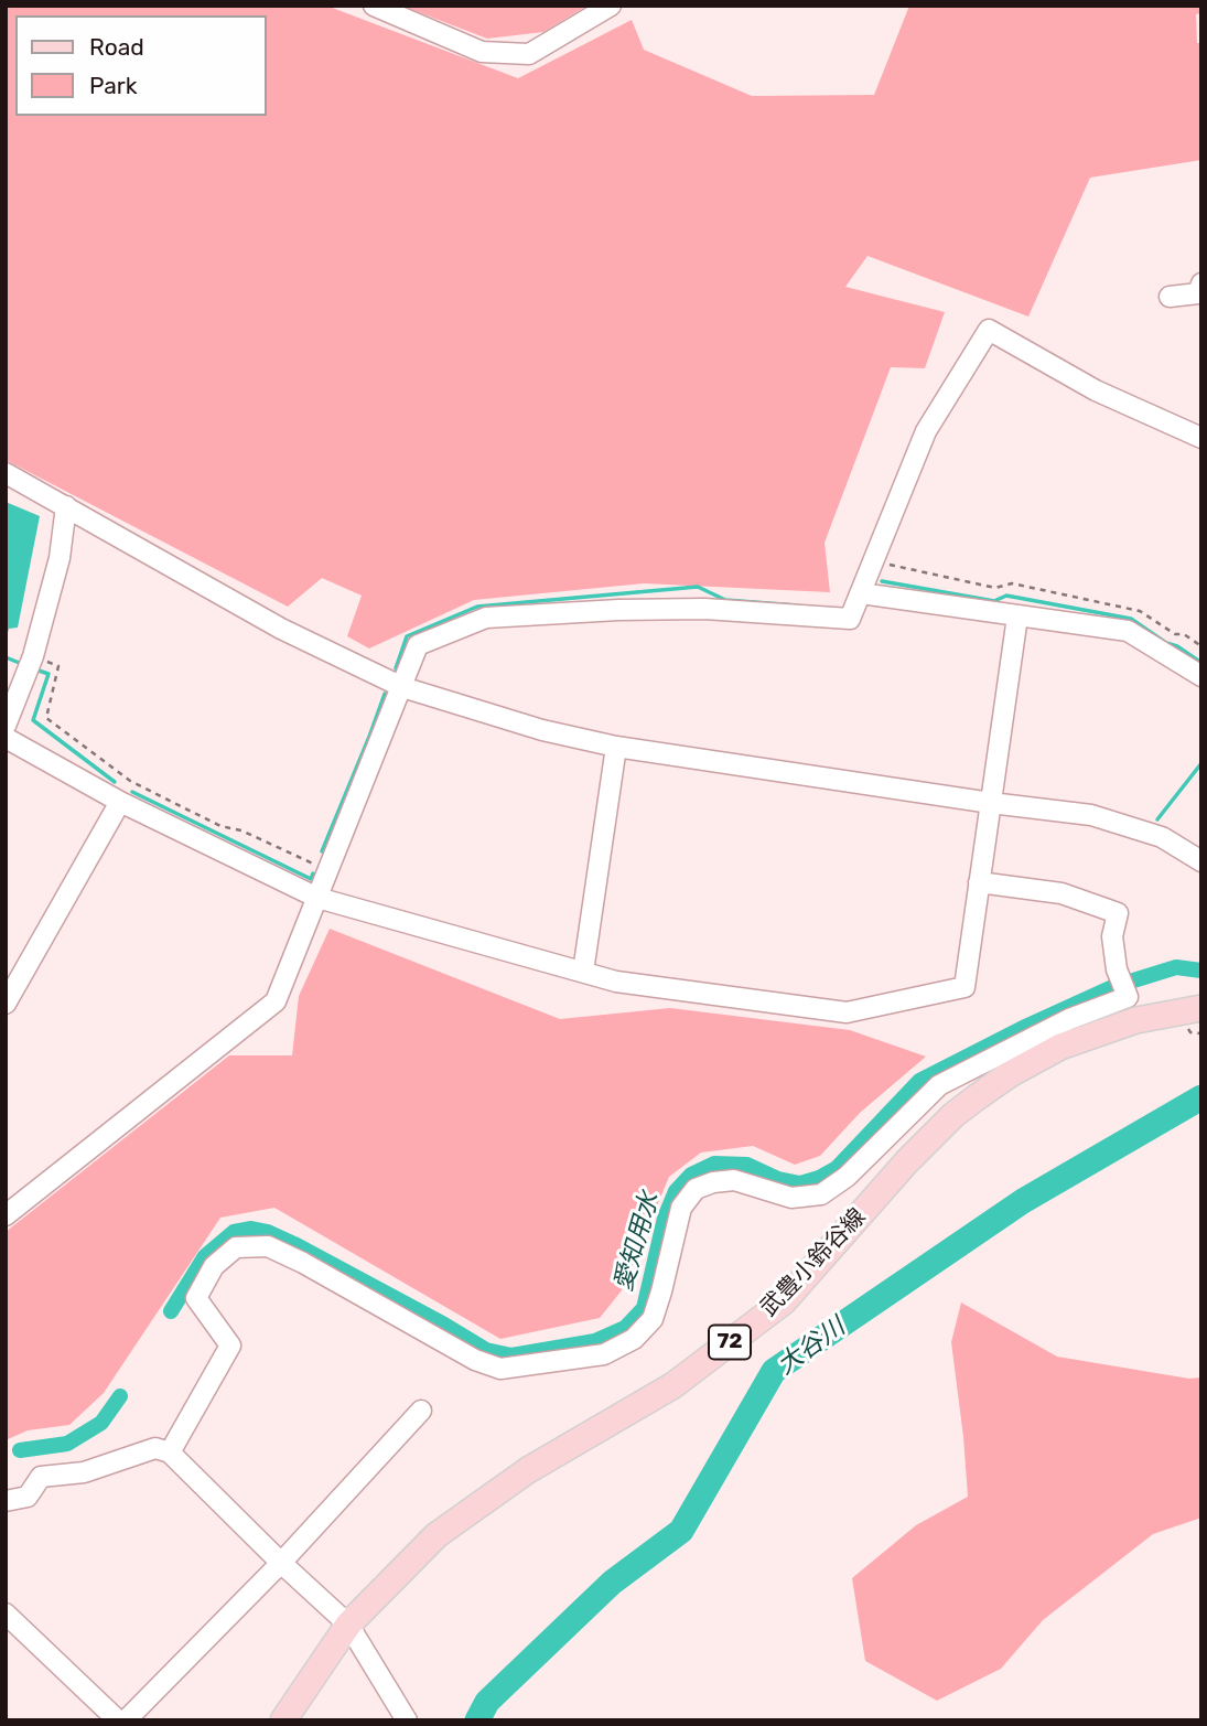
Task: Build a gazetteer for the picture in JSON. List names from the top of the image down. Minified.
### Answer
{"streets":{"main road":["武豊小鈴谷線","72"]},"water":["愛知用水","大谷川"],"legend":["Road","Park"]}
